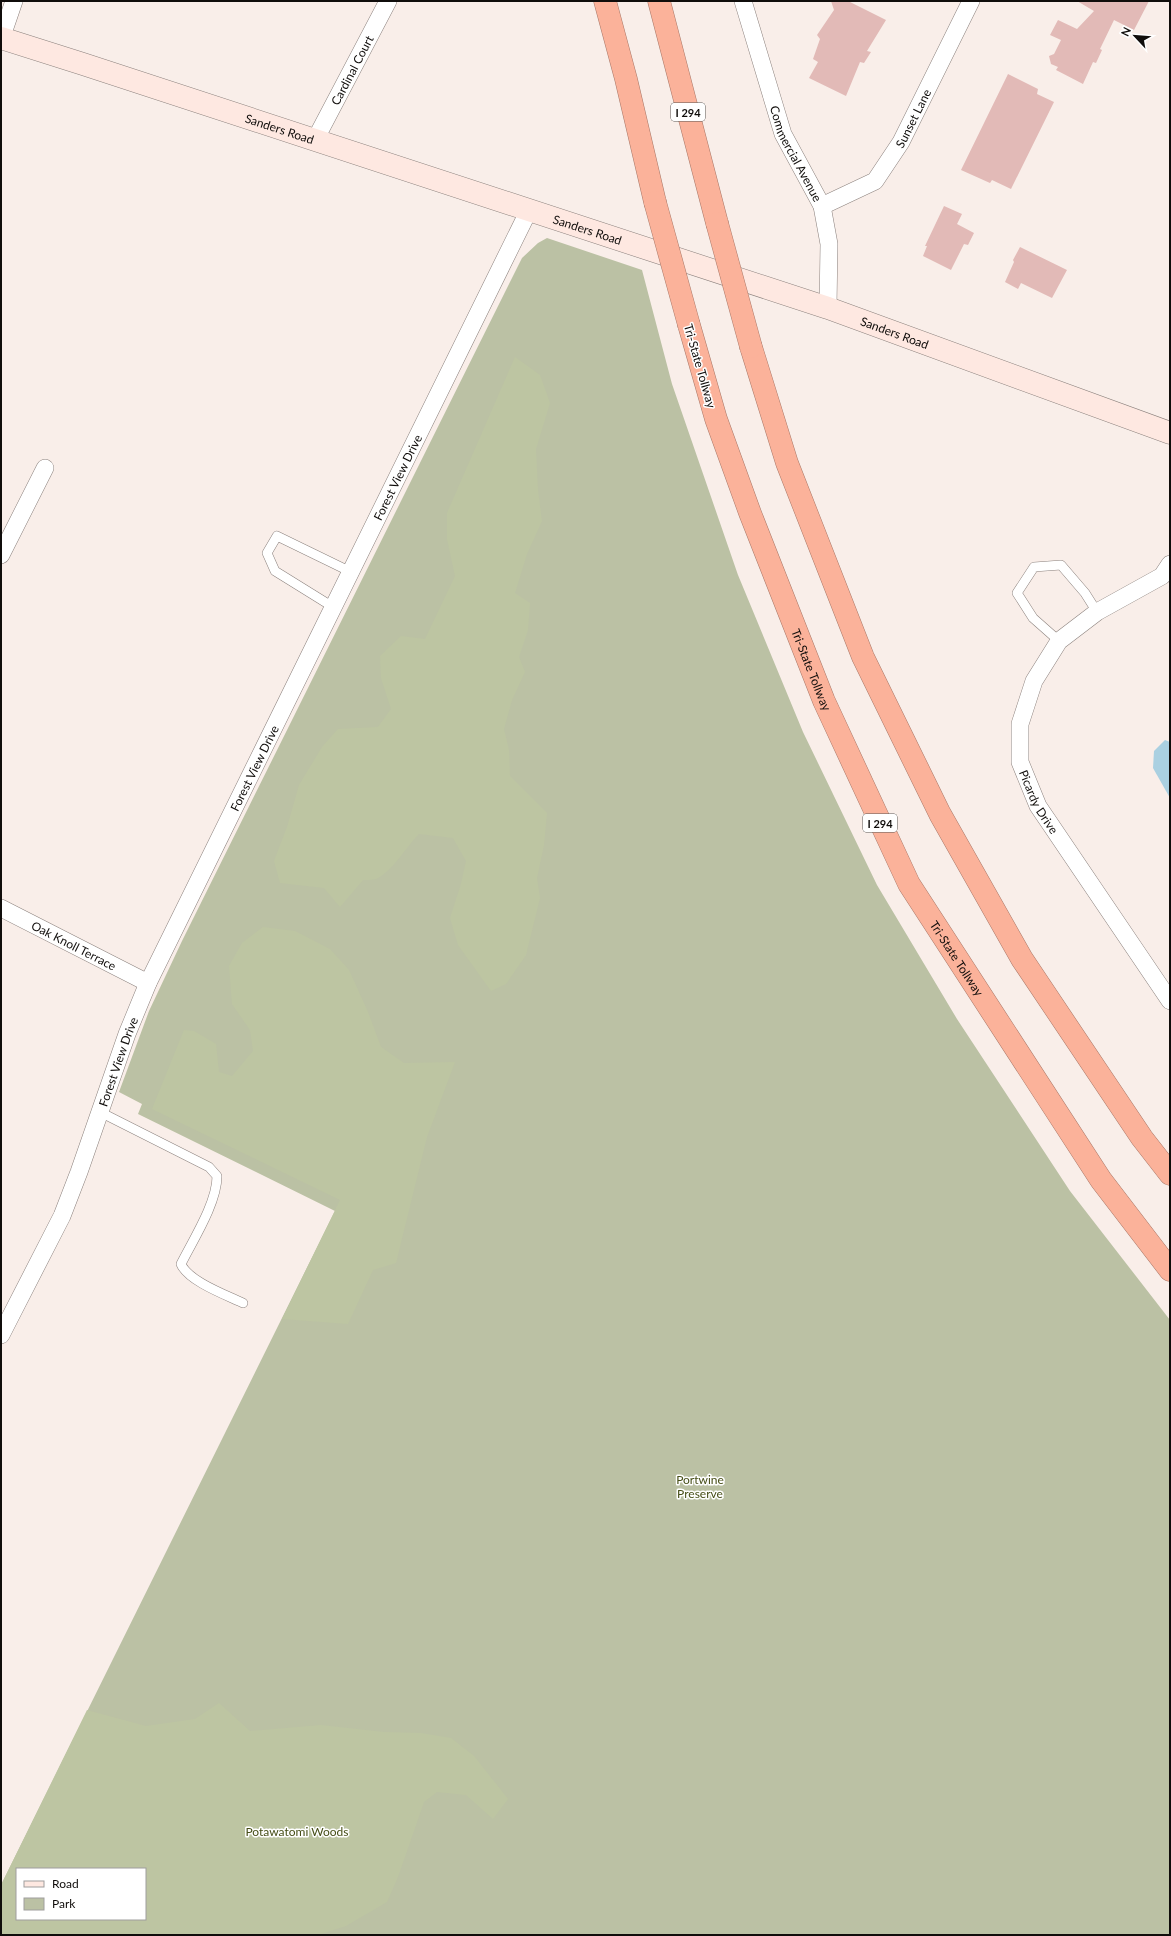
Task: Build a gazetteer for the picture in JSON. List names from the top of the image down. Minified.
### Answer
{"streets":{"highway":["I 294","Tri-State Tollway"],"main road":["Sanders Road"],"street":["Cardinal Court","Sunset Lane","Commercial Avenue","Forest View Drive","Picardy Drive","Oak Knoll Terrace"]},"crossings":[["Cardinal Court","Sanders Road"],["Sunset Lane","Commercial Avenue"],["Sanders Road","Commercial Avenue"],["Sanders Road","Forest View Drive"],["Forest View Drive","Oak Knoll Terrace"]],"parks":["Portwine Preserve","Potawatomi Woods"],"legend":["Road","Park"],"north":"top left"}
